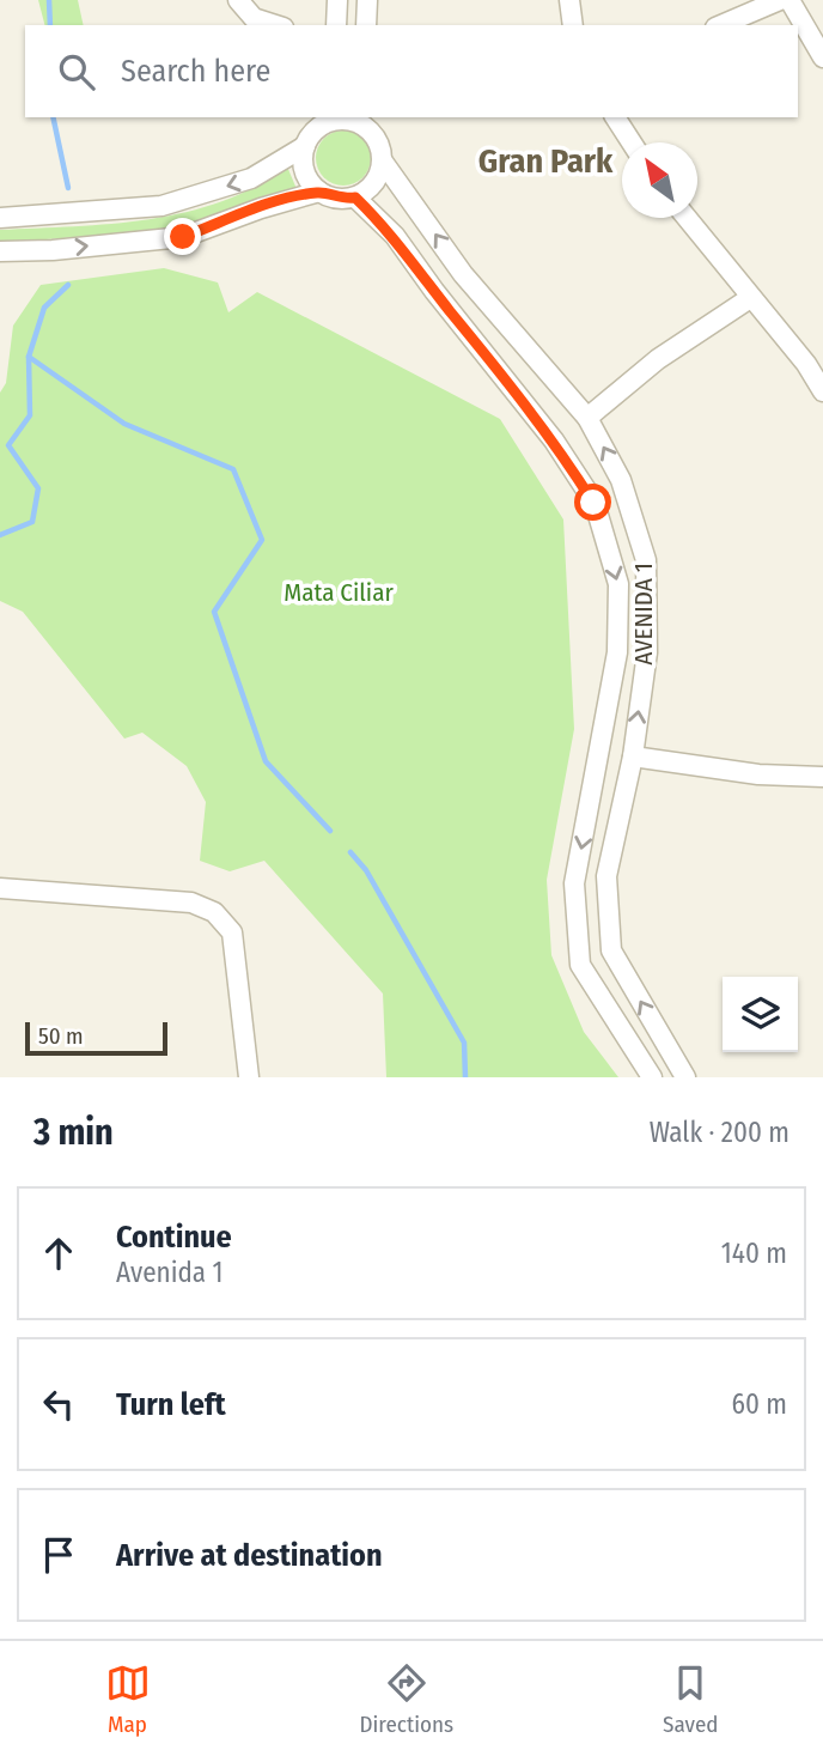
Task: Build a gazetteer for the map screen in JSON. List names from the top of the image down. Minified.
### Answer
{"streets":{"street":["AVENIDA 1"]},"districts":["Gran Park"],"parks":["Mata Ciliar"],"scale_bar":"50 m","north":"top left","page":{"search":"Search here","scale":"50 m","heading":["3 min","Walk · 200 m"],"list":[["Continue","Avenida 1","140 m"],["Turn left","60 m"],"Arrive at destination"],"nav":["Map","Directions","Saved"]}}
